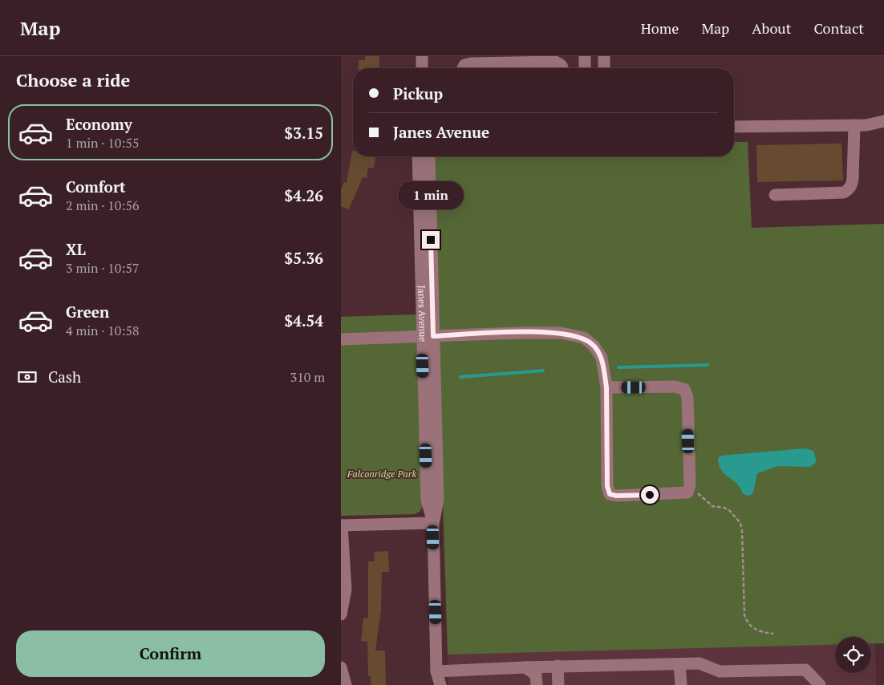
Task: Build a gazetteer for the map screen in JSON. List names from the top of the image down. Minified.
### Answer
{"streets":{"street":["Janes Avenue"]},"parks":["Falconridge Park"],"page":{"header":"Map","nav":["Home","Map","About","Contact"],"heading":"Choose a ride","banner":["Pickup","Janes Avenue"],"list":[{"name":"Economy","note":"1 min · 10:55","value":"$3.15"},{"name":"Comfort","note":"2 min · 10:56","value":"$4.26"},{"name":"XL","note":"3 min · 10:57","value":"$5.36"},{"name":"Green","note":"4 min · 10:58","value":"$4.54"}],"bubble":"1 min","pay":["Cash","310 m"],"buttons":"Confirm"}}
